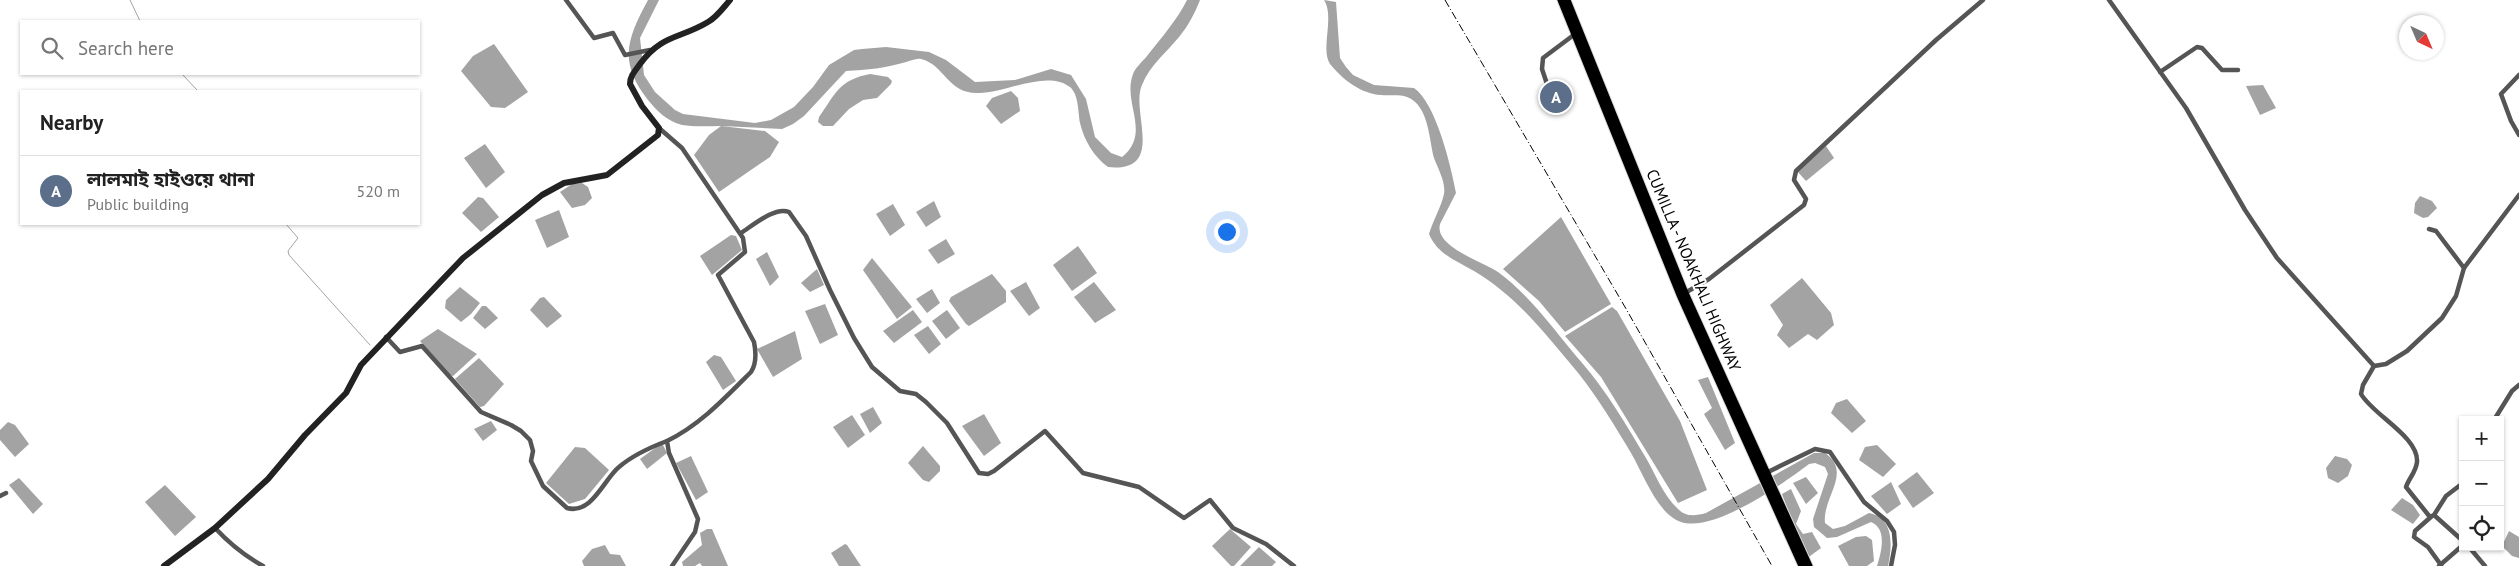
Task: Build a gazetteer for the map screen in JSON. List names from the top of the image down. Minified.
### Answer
{"streets":{"main road":["CUMILLA - NOAKHALI HIGHWAY"]},"north":"bottom right","page":{"search":"Search here","pins":"A","heading":"Nearby","list":[{"mark":"A","name":"লালমাই হাইওয়ে থানা","note":"Public building","value":"520 m"}],"map_buttons":["+","−"]}}
